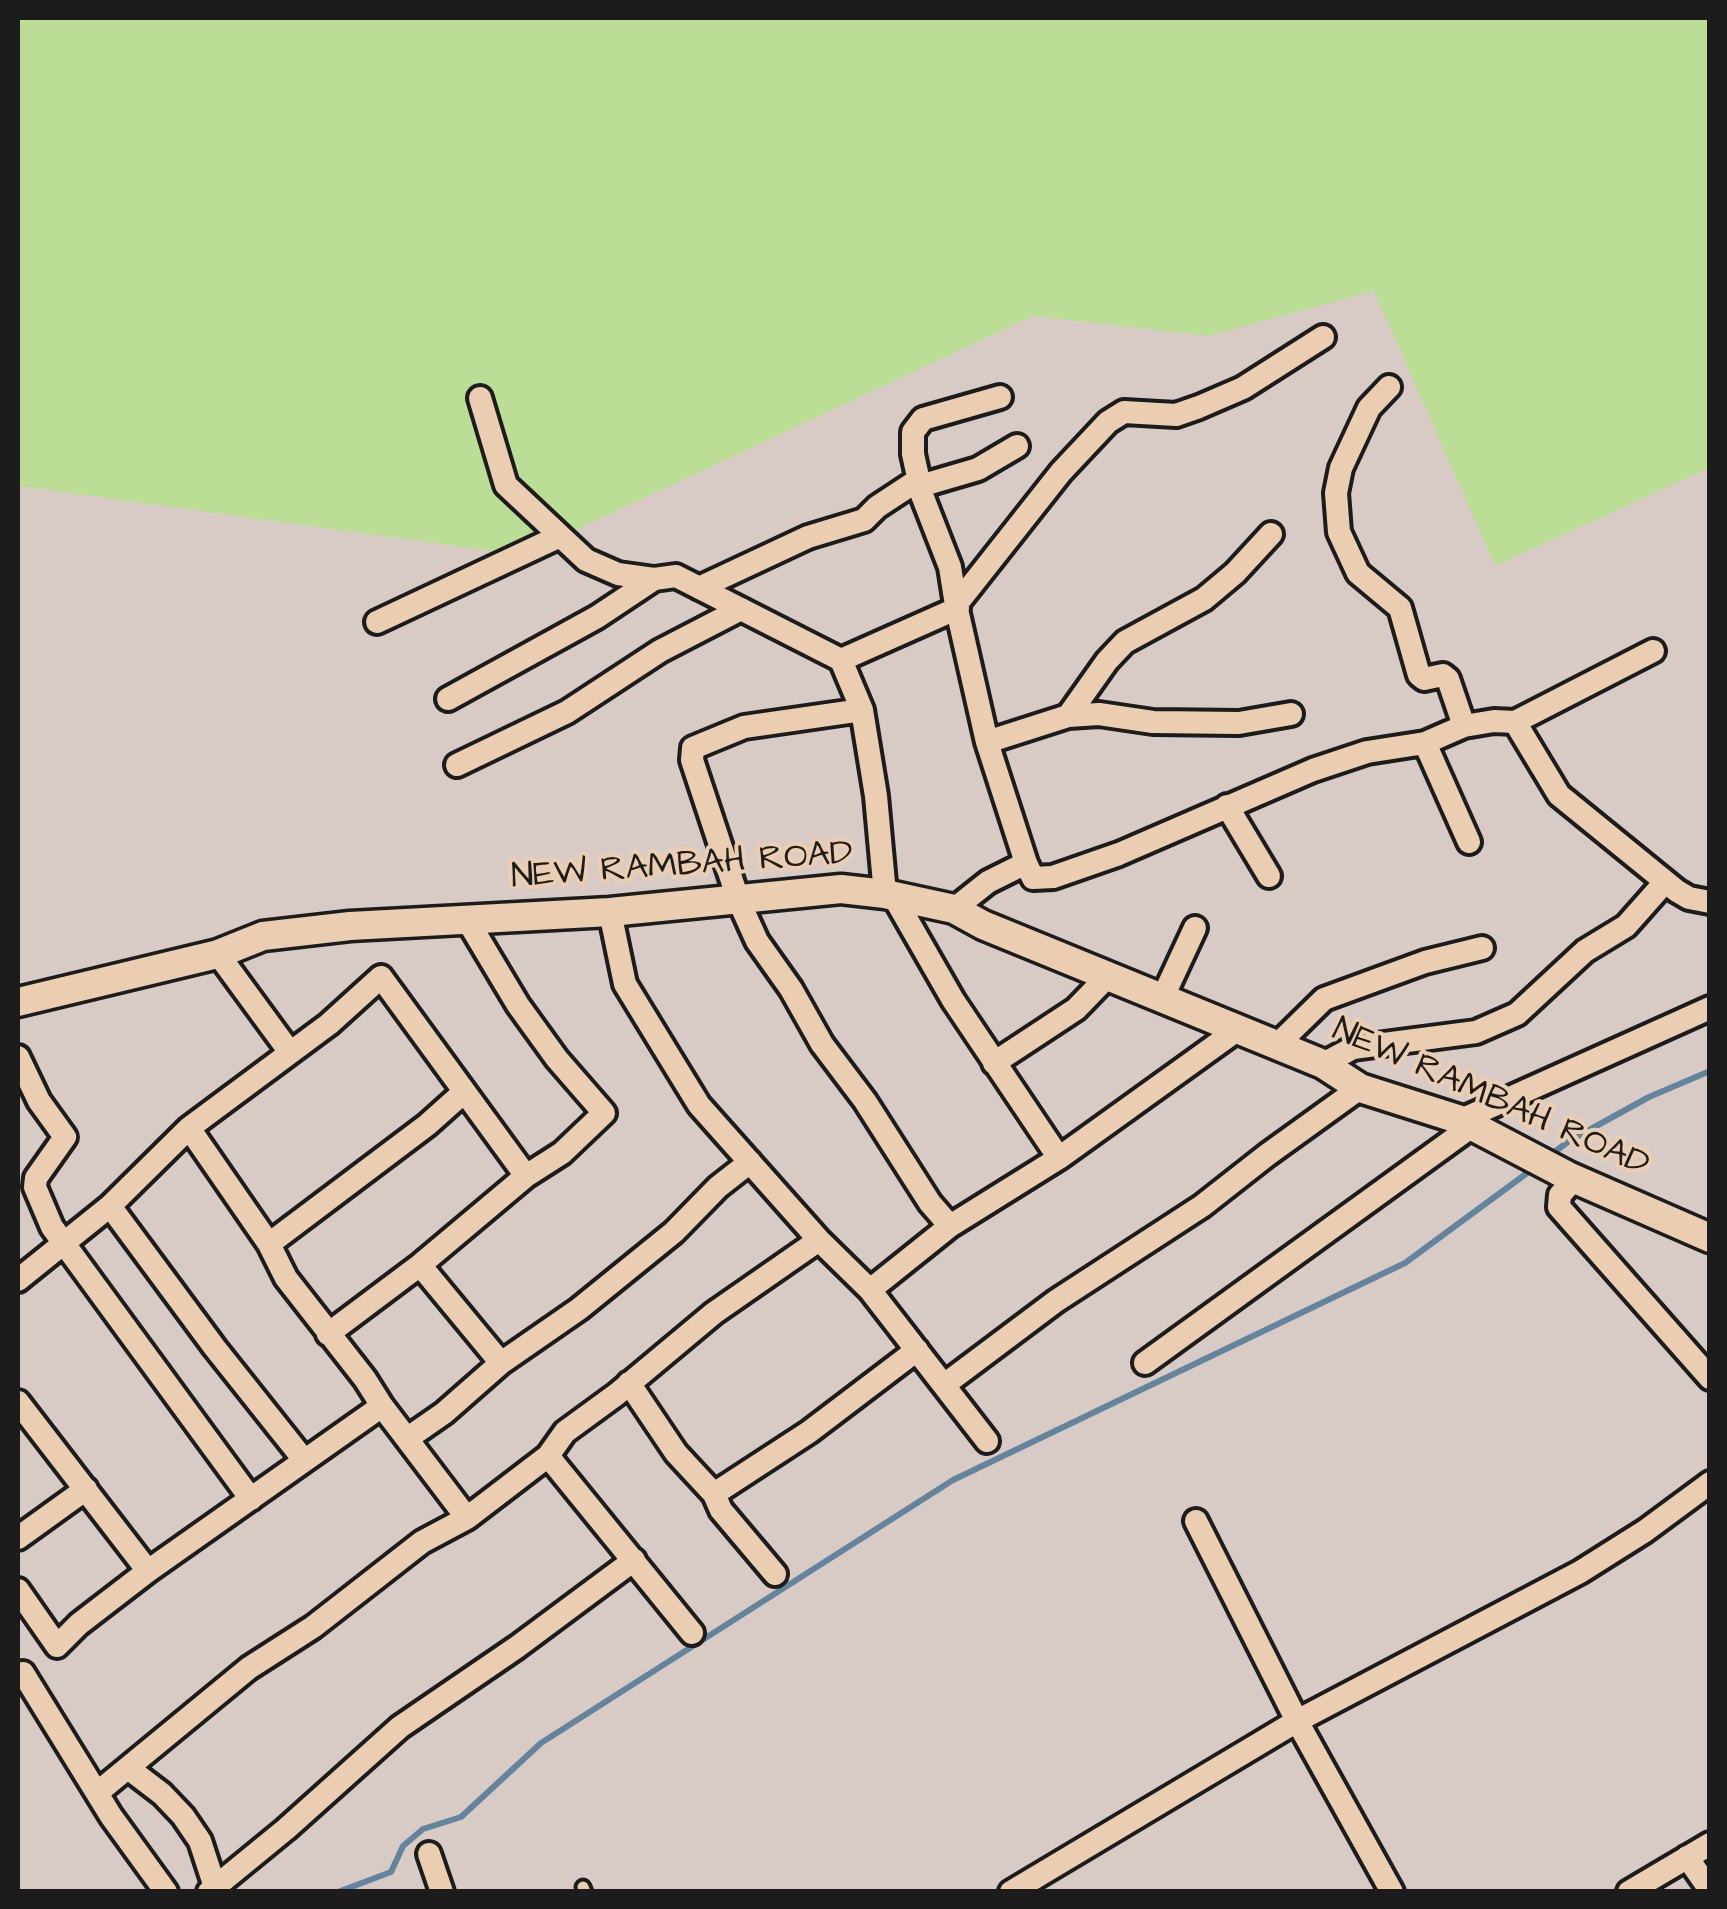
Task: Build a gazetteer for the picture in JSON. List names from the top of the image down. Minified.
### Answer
{"streets":{"street":["NEW RAMBAH ROAD"]}}
